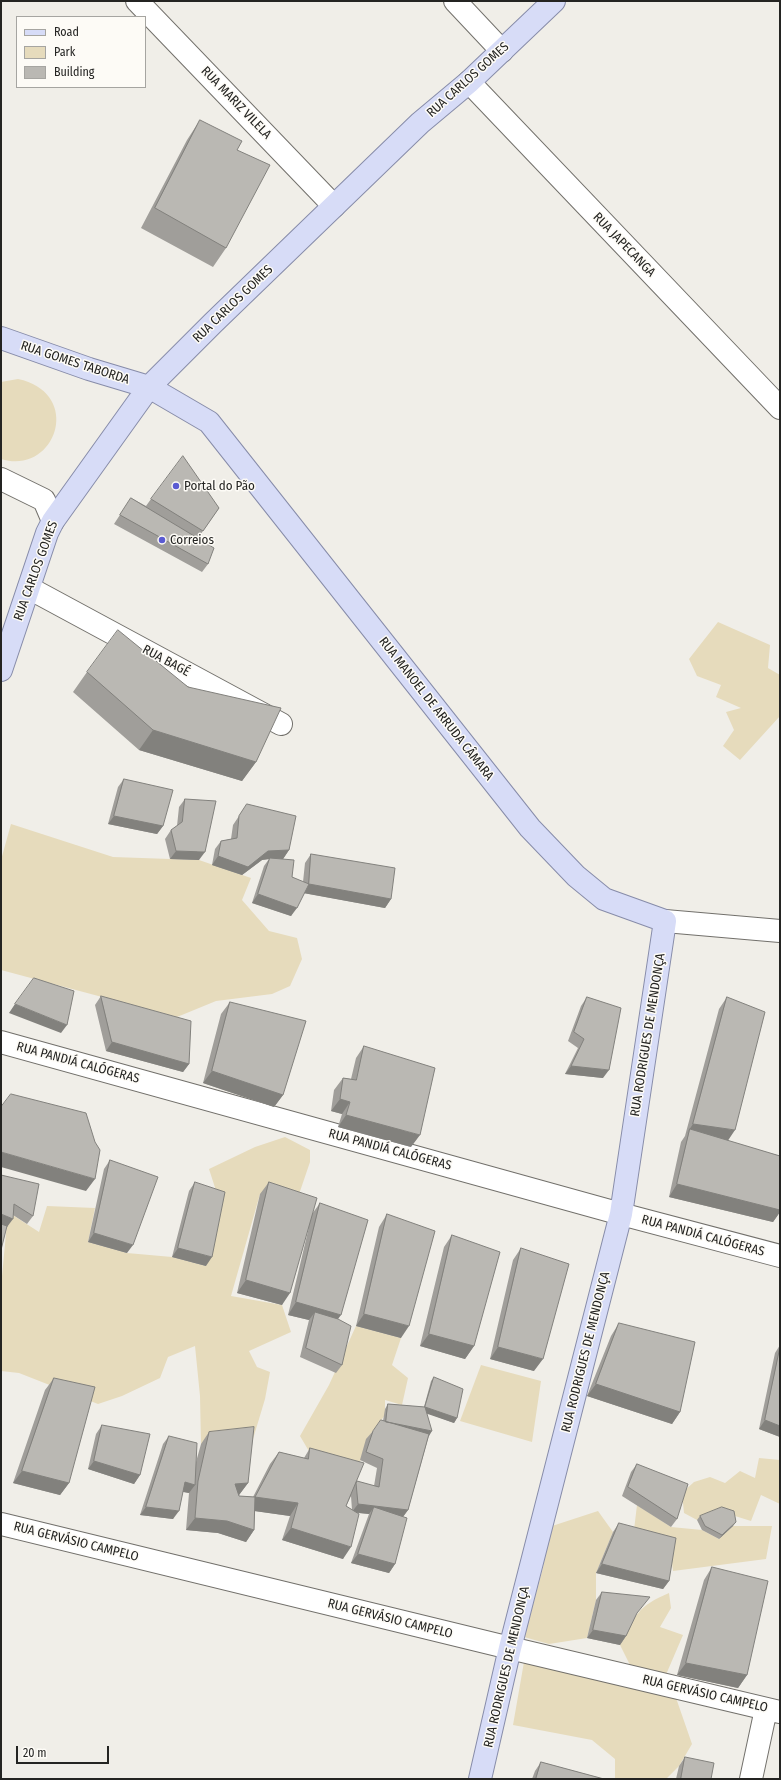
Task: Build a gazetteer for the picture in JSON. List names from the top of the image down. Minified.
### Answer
{"streets":{"main road":["RUA CARLOS GOMES","RUA GOMES TABORDA","RUA MANOEL DE ARRUDA CÂMARA","RUA RODRIGUES DE MENDONÇA"],"street":["RUA MARIZ VILELA","RUA JAPECANGA","RUA BAGÉ","RUA PANDIÁ CALÓGERAS","RUA GERVÁSIO CAMPELO"]},"crossings":[["RUA CARLOS GOMES","RUA MARIZ VILELA"],["RUA CARLOS GOMES","RUA JAPECANGA"],["RUA CARLOS GOMES","RUA GOMES TABORDA"],["RUA CARLOS GOMES","RUA BAGÉ"],["RUA CARLOS GOMES","RUA MANOEL DE ARRUDA CÂMARA"],["RUA GOMES TABORDA","RUA MANOEL DE ARRUDA CÂMARA"],["RUA MANOEL DE ARRUDA CÂMARA","RUA RODRIGUES DE MENDONÇA"],["RUA RODRIGUES DE MENDONÇA","RUA PANDIÁ CALÓGERAS"],["RUA RODRIGUES DE MENDONÇA","RUA GERVÁSIO CAMPELO"]],"places":["Portal do Pão","Correios"],"legend":["Road","Park","Building"],"scale_bar":"20 m"}
